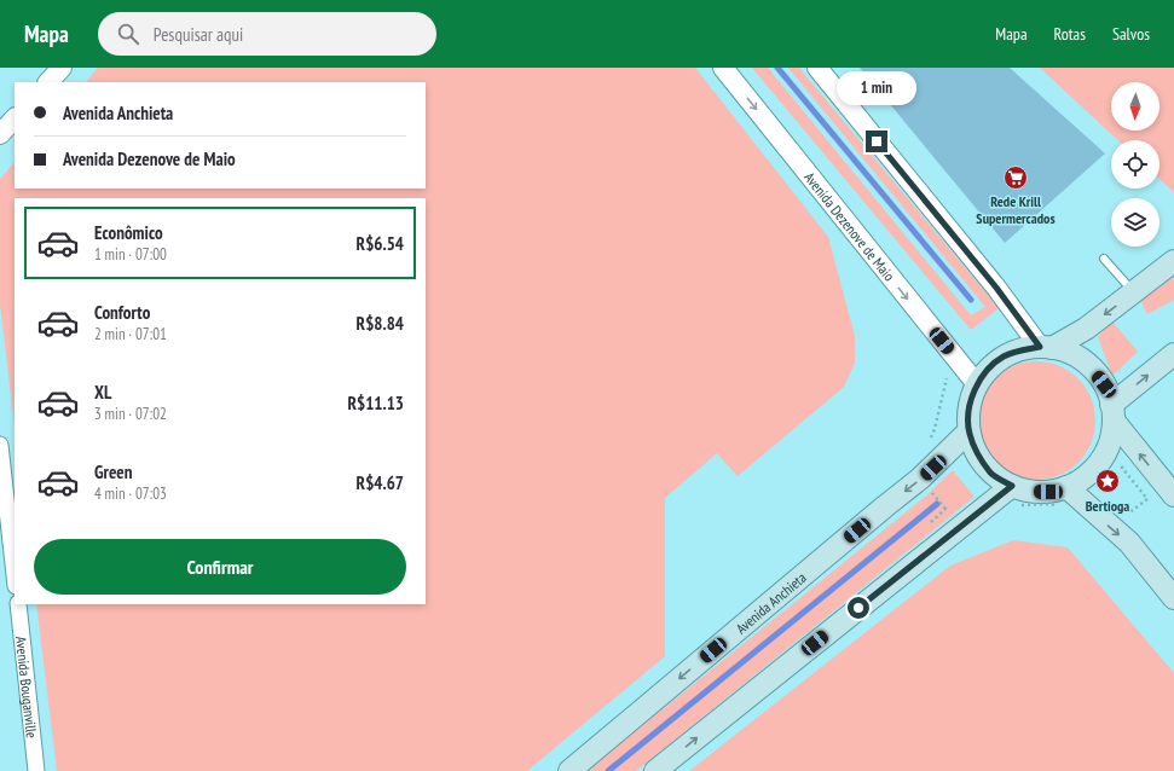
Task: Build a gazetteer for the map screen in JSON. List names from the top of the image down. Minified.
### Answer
{"streets":{"main road":["Avenida Anchieta"],"street":["Avenida Dezenove de Maio","Avenida Bouganville"]},"crossings":[["Avenida Dezenove de Maio","Avenida Anchieta"]],"places":{"supermarket":["Rede Krill Supermercados"],"place":["Bertioga"]},"north":"bottom","page":{"header":"Mapa","search":"Pesquisar aqui","nav":["Mapa","Rotas","Salvos"],"bubble":"1 min","banner":["Avenida Anchieta","Avenida Dezenove de Maio"],"list":[{"name":"Econômico","note":"1 min · 07:00","value":"R$6.54"},{"name":"Conforto","note":"2 min · 07:01","value":"R$8.84"},{"name":"XL","note":"3 min · 07:02","value":"R$11.13"},{"name":"Green","note":"4 min · 07:03","value":"R$4.67"}],"buttons":"Confirmar"}}
